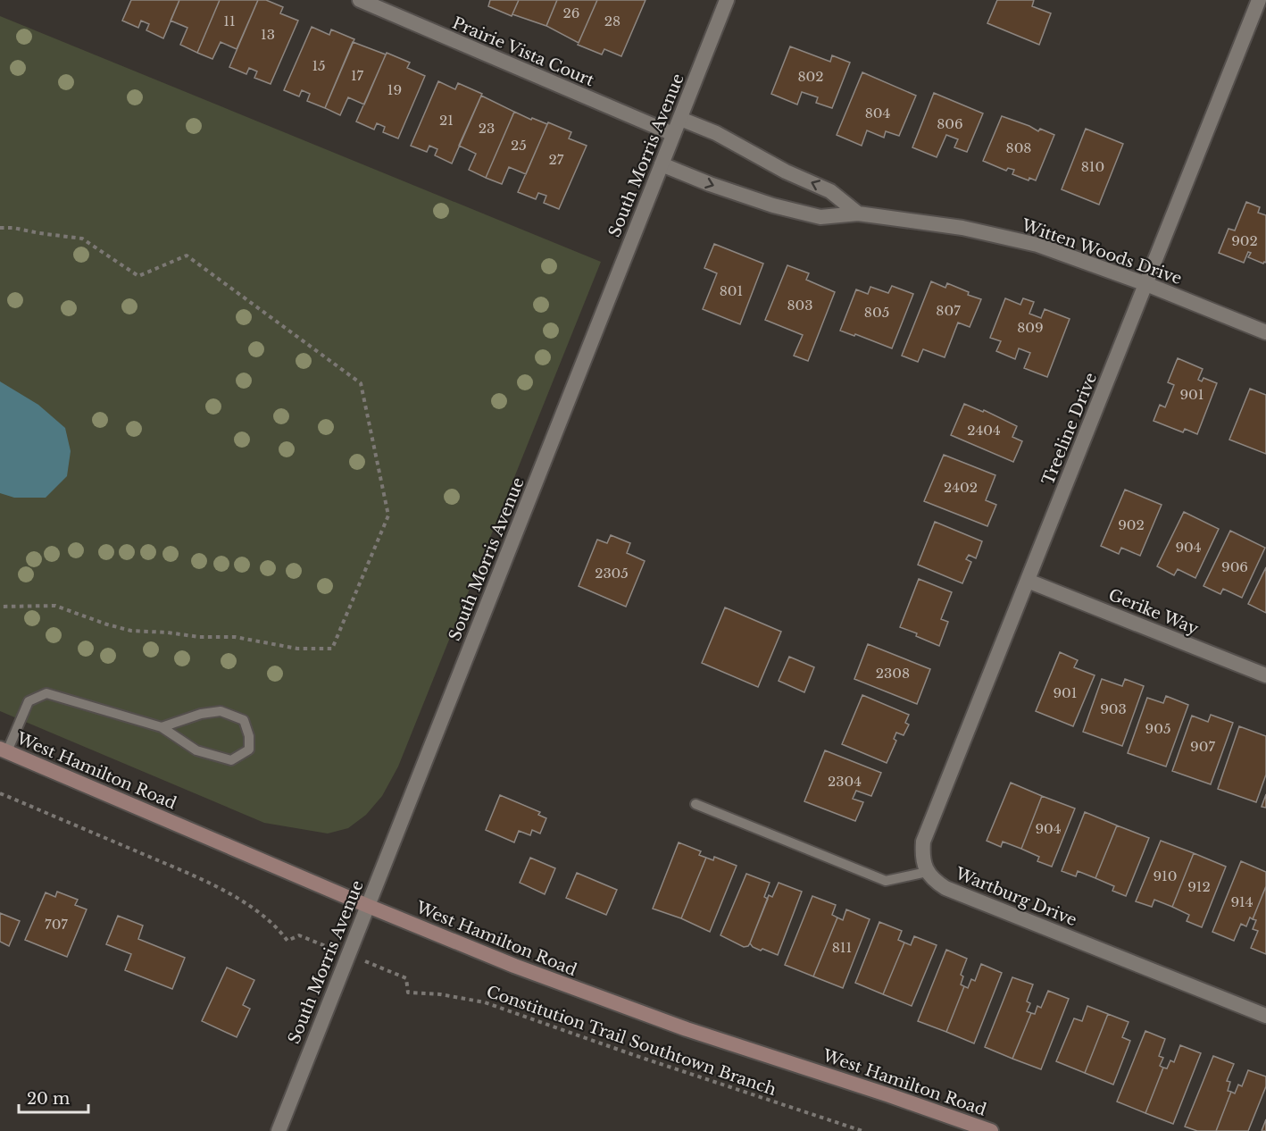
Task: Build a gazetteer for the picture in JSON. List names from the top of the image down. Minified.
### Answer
{"streets":{"main road":["West Hamilton Road"],"street":["Prairie Vista Court","South Morris Avenue","Witten Woods Drive","Treeline Drive","Gerike Way","Wartburg Drive"],"path":["Constitution Trail Southtown Branch"]},"crossings":[["Prairie Vista Court","South Morris Avenue"],["South Morris Avenue","Witten Woods Drive"],["South Morris Avenue","West Hamilton Road"],["South Morris Avenue","Constitution Trail Southtown Branch"],["Witten Woods Drive","Treeline Drive"],["Treeline Drive","Gerike Way"],["Treeline Drive","Wartburg Drive"]],"house_numbers":["26","11","28","13","15","17","802","19","804","21","806","23","25","808","27","810","902","801","803","807","805","809","901","2404","2402","902","904","906","2305","2308","901","903","905","907","2304","904","910","912","914","707","811"],"scale_bar":"20 m"}
